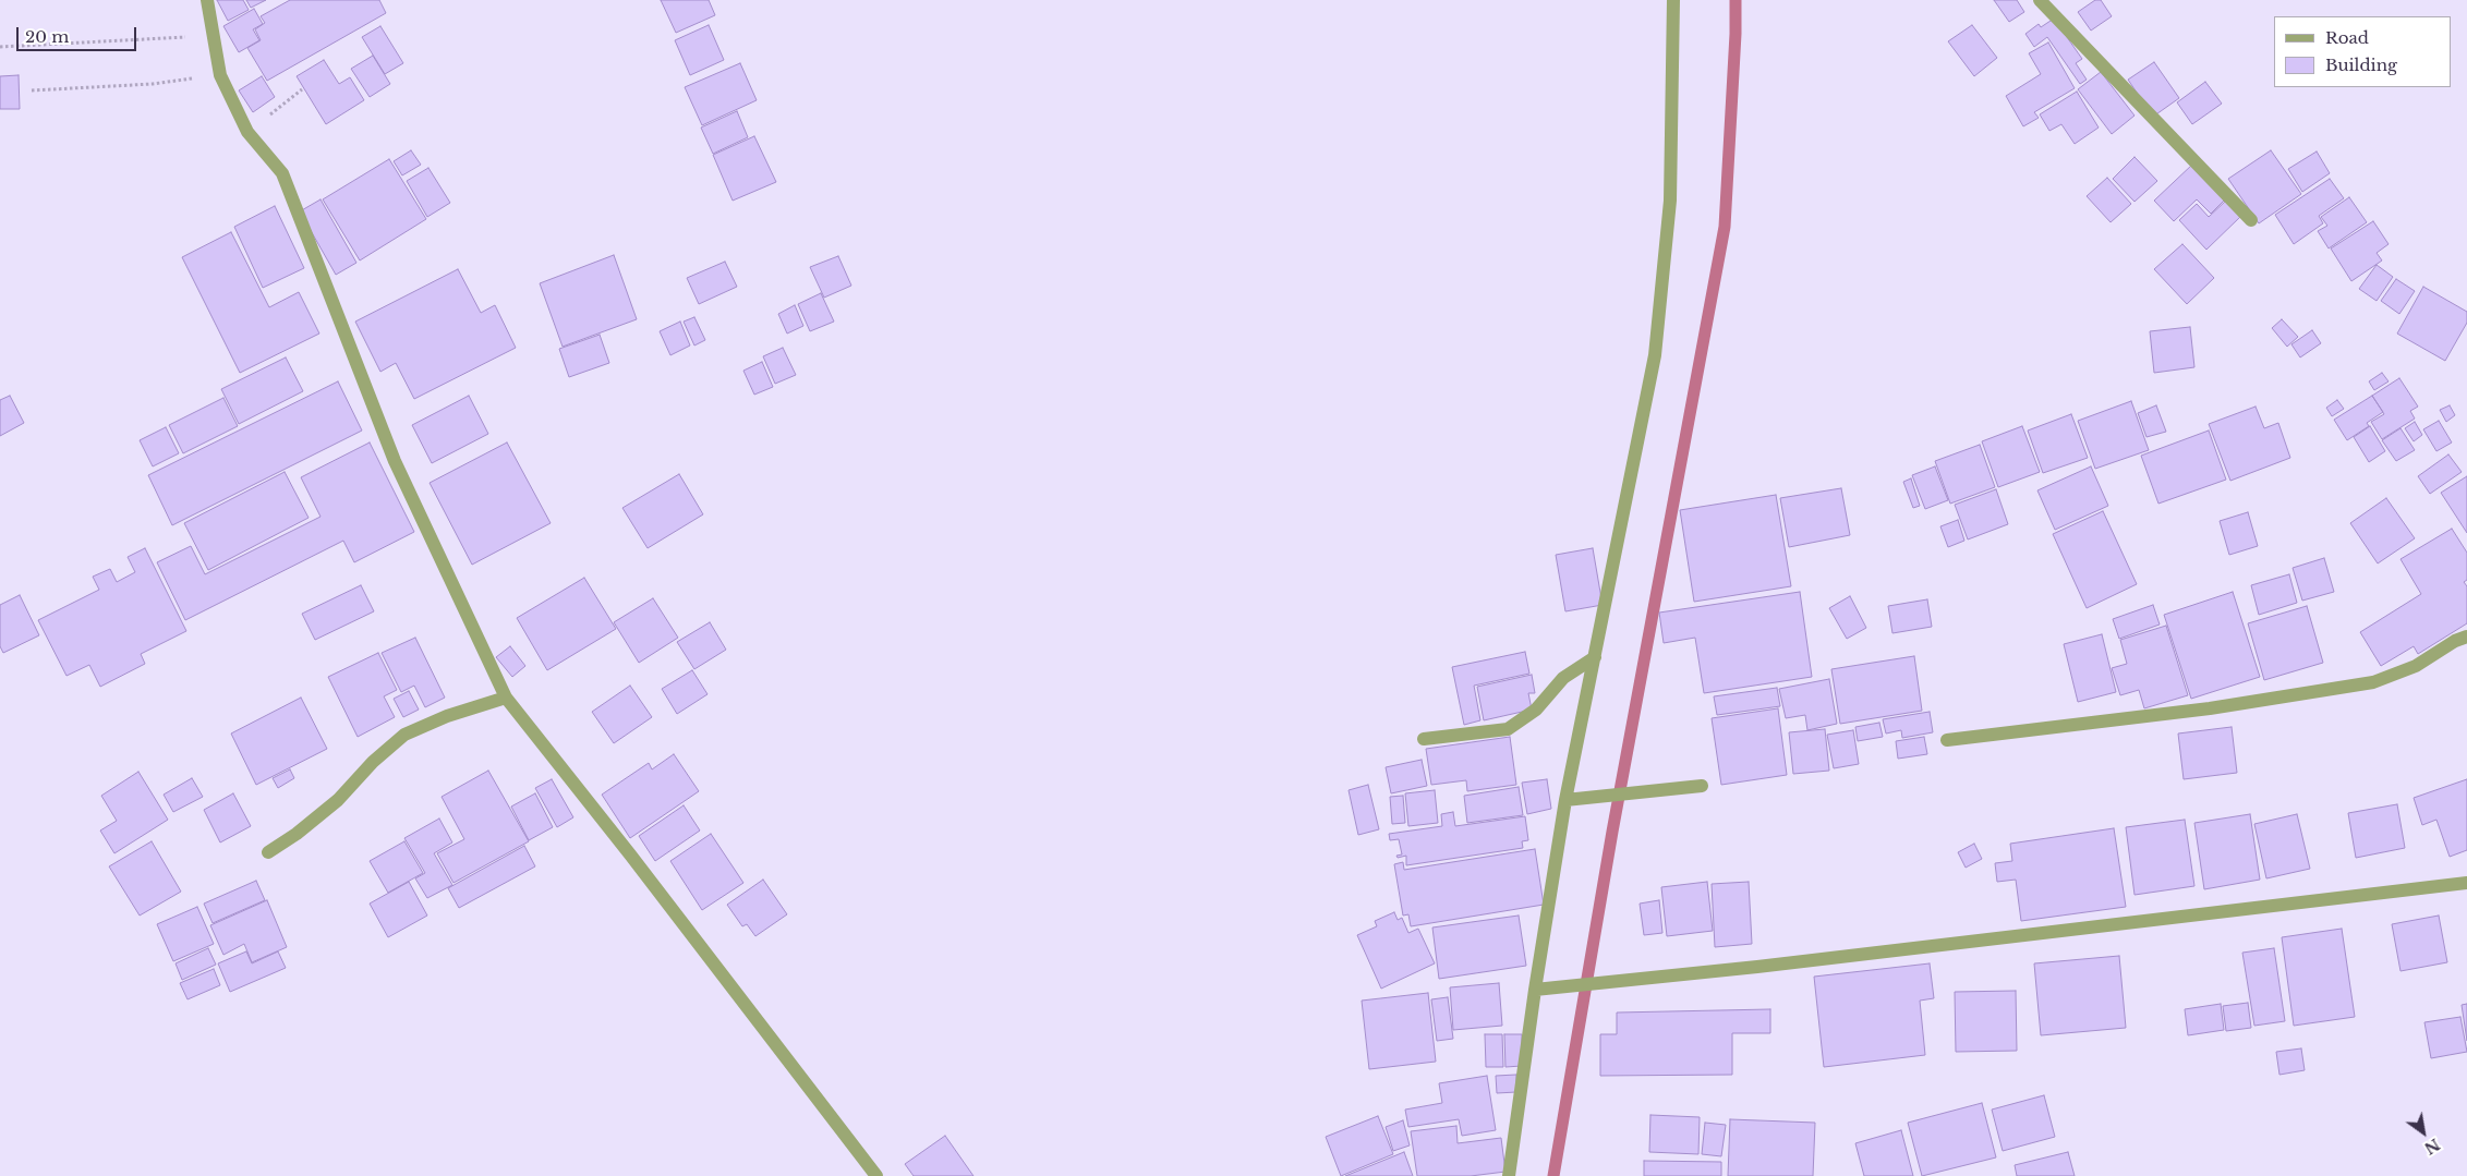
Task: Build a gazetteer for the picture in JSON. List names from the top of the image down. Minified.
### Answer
{"legend":["Road","Building"],"scale_bar":"20 m","north":"bottom right"}
